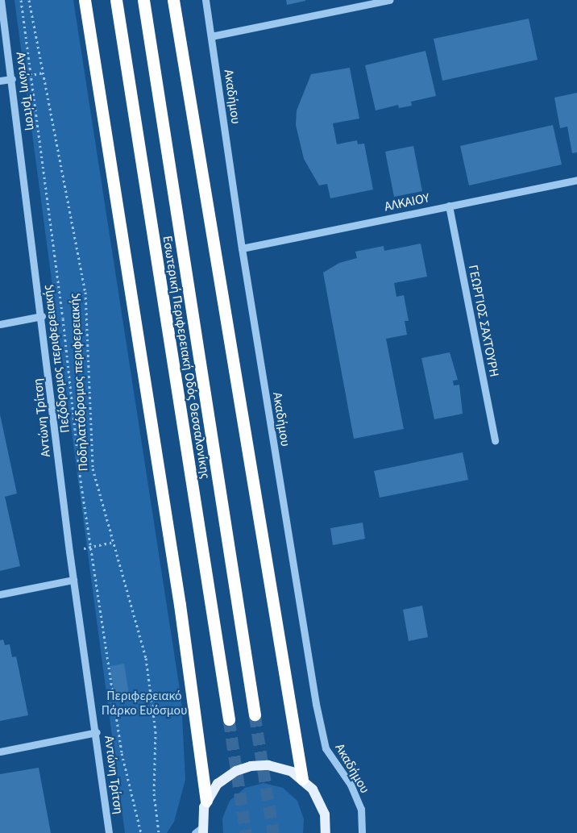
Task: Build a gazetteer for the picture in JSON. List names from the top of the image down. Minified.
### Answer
{"streets":{"highway":["Εσωτερική Περιφερειακή Οδός Θεσσαλονίκης"],"street":["Αντώνη Τρίτση","Ακαδήμου","ΑΛΚΑΙΟΥ","ΓΕΩΡΓΙΟΣ ΣΑΧΤΟΥΡΗ"],"path":["Πεζόδρομος περιφερειακής","Ποδηλατόδρομος περιφερειακής"]},"crossings":[["Ακαδήμου","ΑΛΚΑΙΟΥ"],["ΑΛΚΑΙΟΥ","ΓΕΩΡΓΙΟΣ ΣΑΧΤΟΥΡΗ"]],"parks":["Περιφερειακό Πάρκο Ευόσμου"]}
